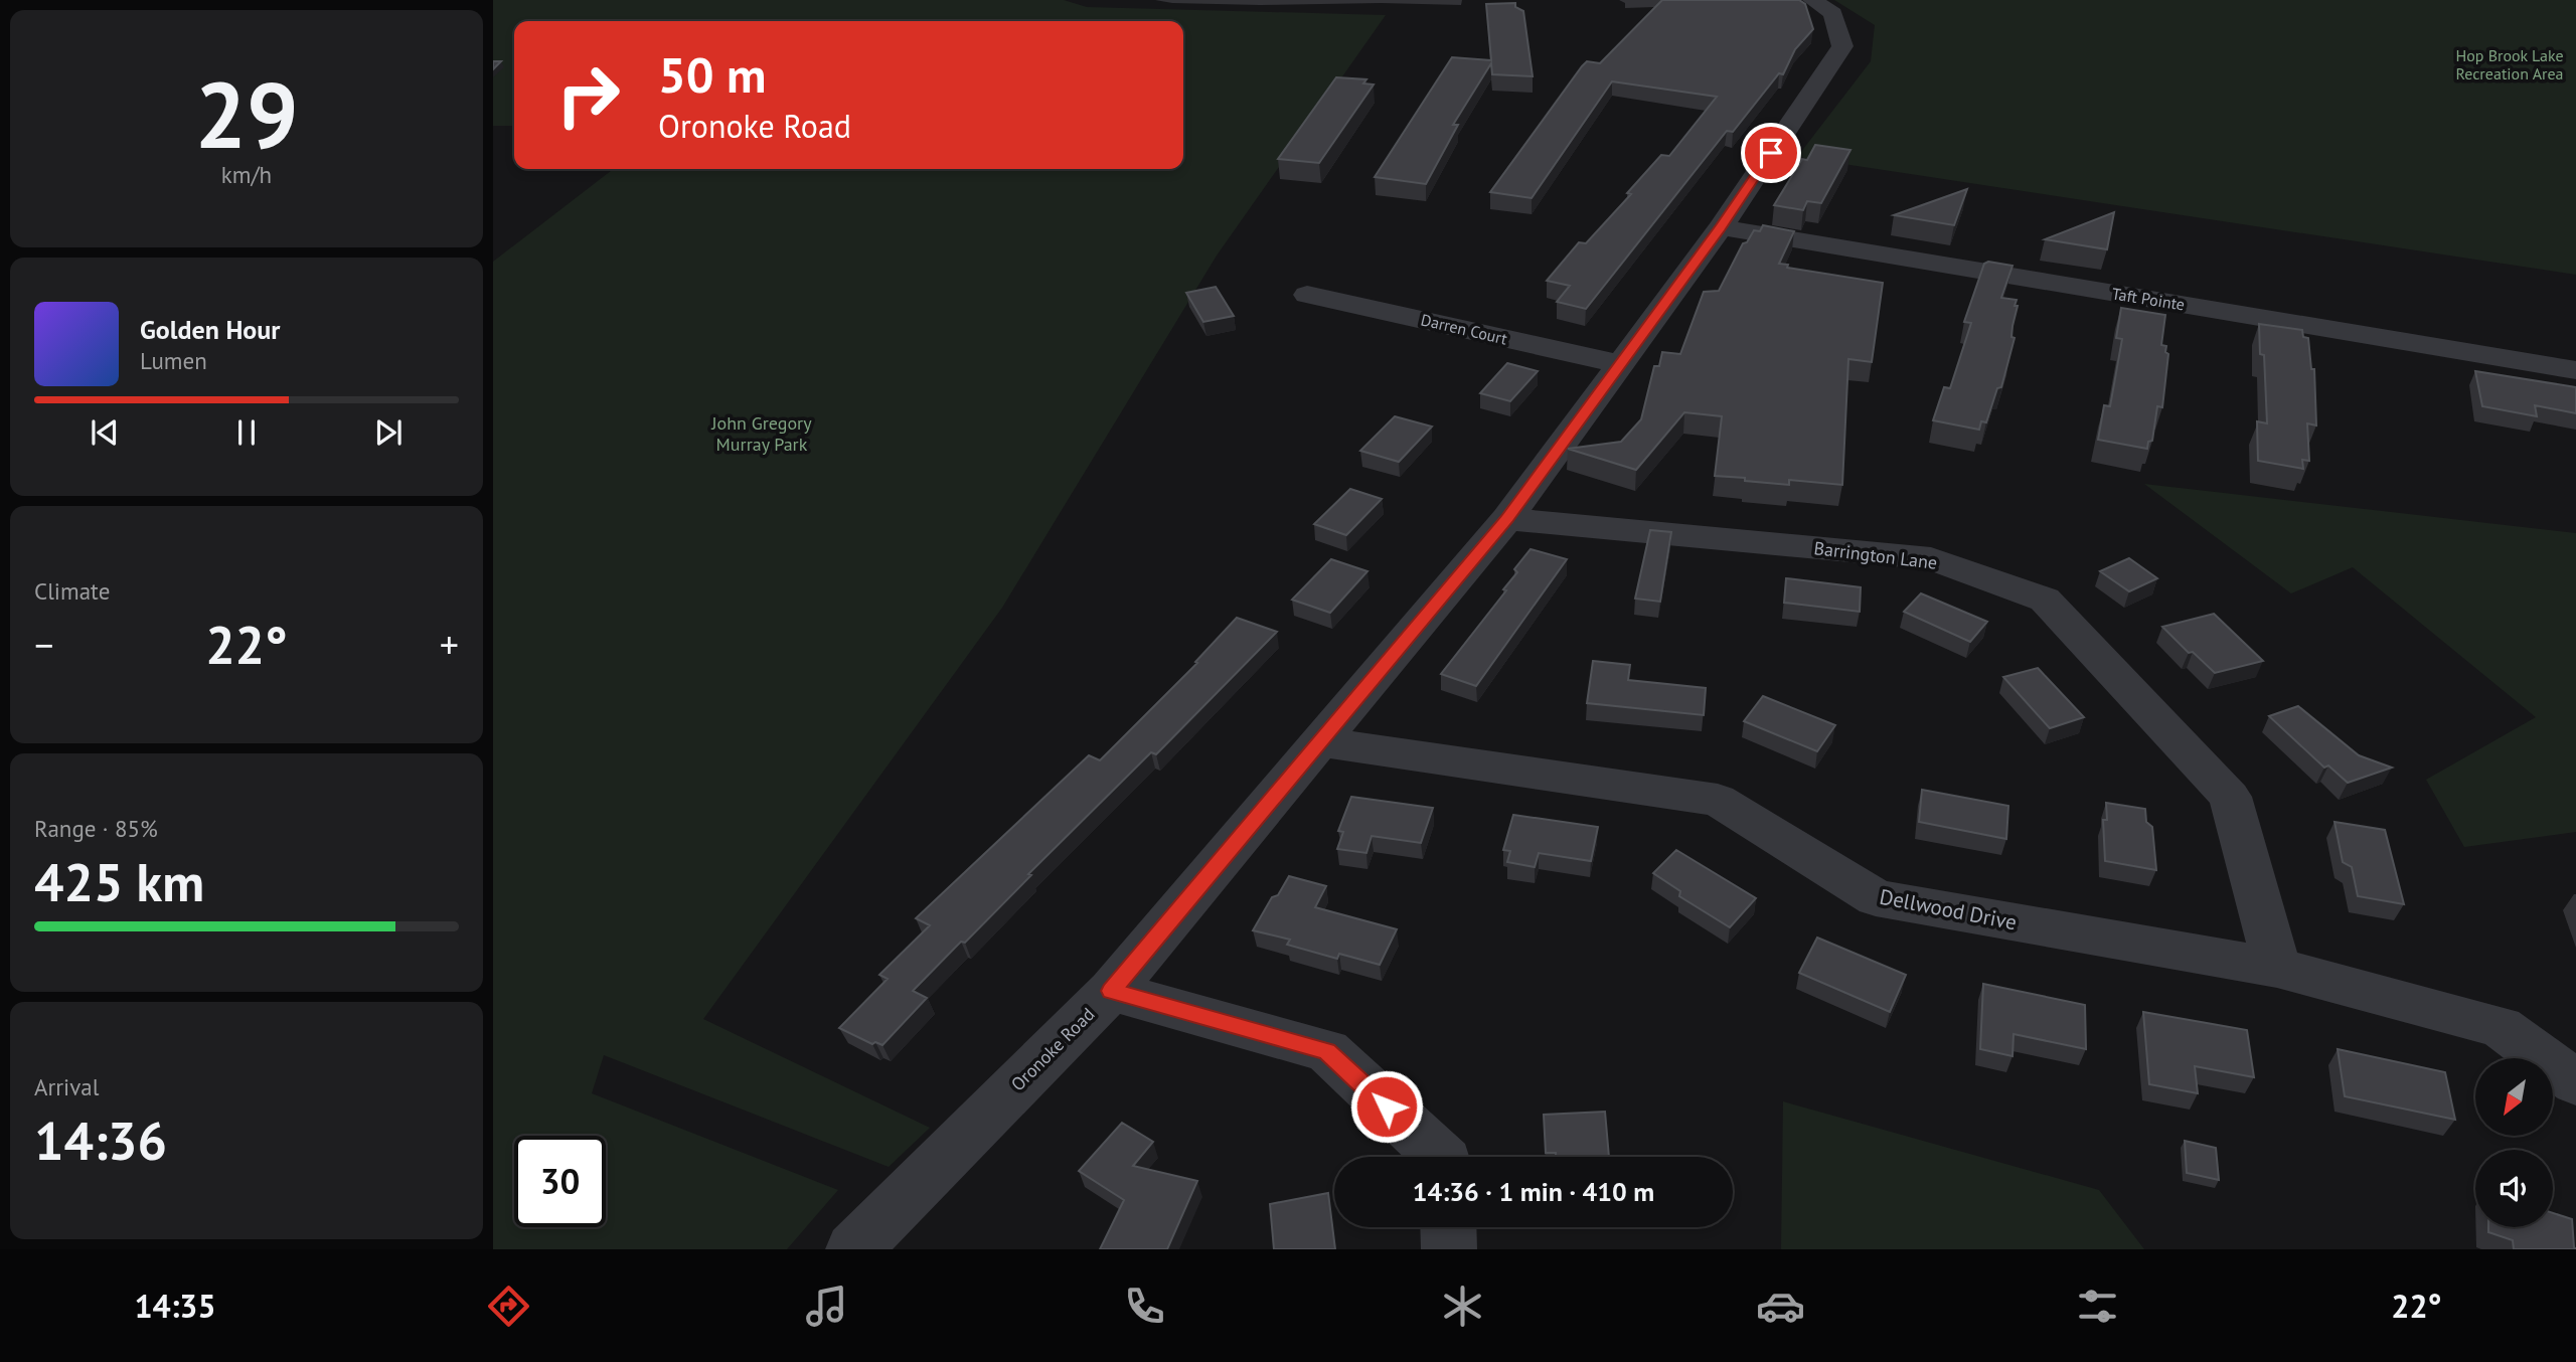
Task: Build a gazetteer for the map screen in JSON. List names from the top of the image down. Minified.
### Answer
{"streets":{"street":["Taft Pointe","Darren Court","Barrington Lane","Dellwood Drive","Oronoke Road"]},"crossings":[["Taft Pointe","Oronoke Road"],["Darren Court","Oronoke Road"],["Barrington Lane","Dellwood Drive"],["Barrington Lane","Oronoke Road"],["Dellwood Drive","Oronoke Road"]],"parks":["Hop Brook Lake Recreation Area","John Gregory Murray Park"],"north":"bottom left","page":{"tile":[["29","km/h"],"Climate",["Range · 85%","425 km"],["Arrival","14:36"]],"turn":["50 m","Oronoke Road"],"song":["Golden Hour","Lumen"],"heat":["−","22°","+"],"limit":"30","trip":"14:36 · 1 min · 410 m","tabs":["14:35","22°"]}}
